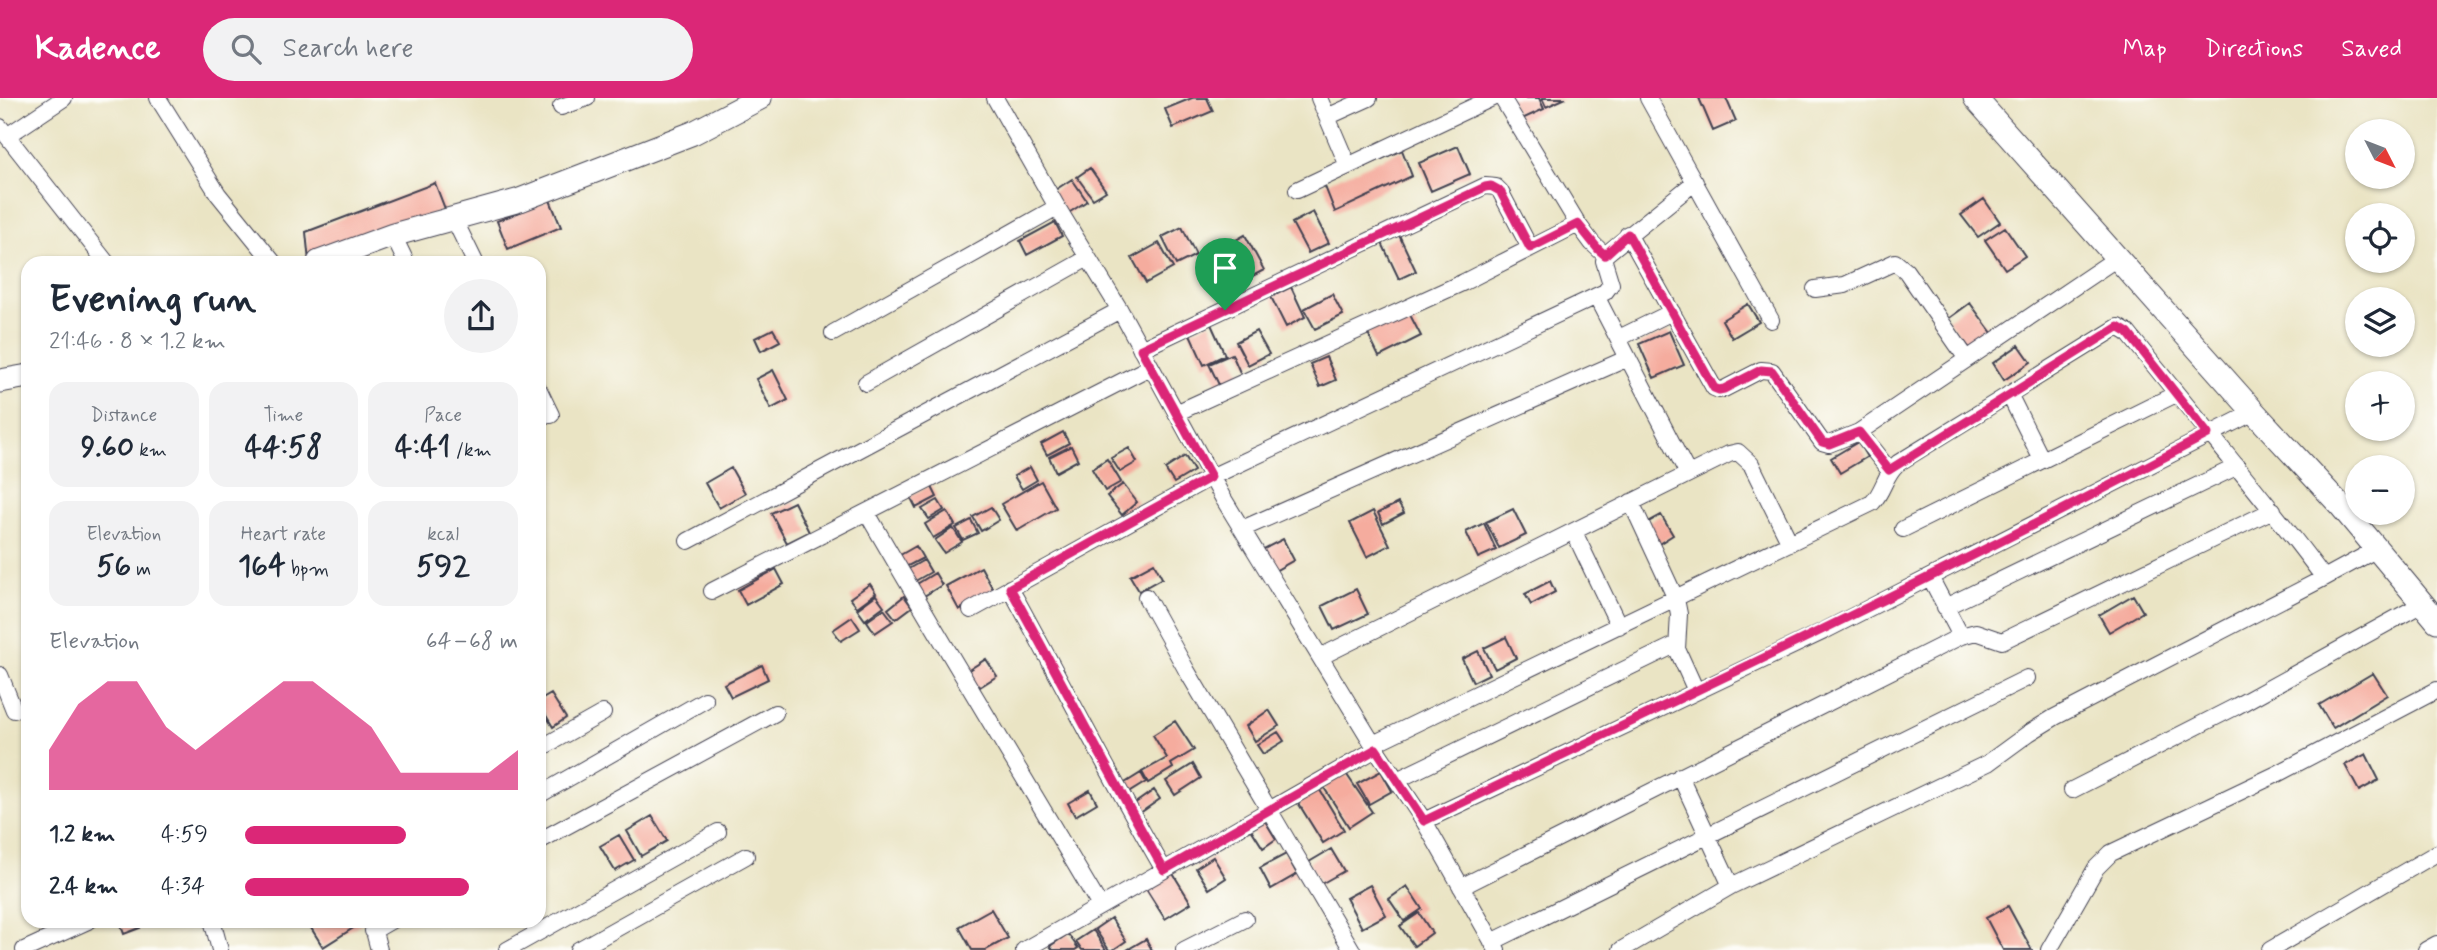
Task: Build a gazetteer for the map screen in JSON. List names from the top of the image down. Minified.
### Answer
{"north":"bottom right","page":{"header":"Kadence","search":"Search here","nav":["Map","Directions","Saved"],"map_buttons":["+","−"],"heading":["Evening run","21:46 · 8 × 1.2 km"],"stats":[["Distance","9.60 km"],["Time","44:58"],["Pace","4:41 /km"],["Elevation","56 m"],["Heart rate","164 bpm"],["kcal","592"]],"chart":["Elevation","64–68 m"],"list":[{"name":"1.2 km","note":"4:59"},{"name":"2.4 km","note":"4:34"}]}}
